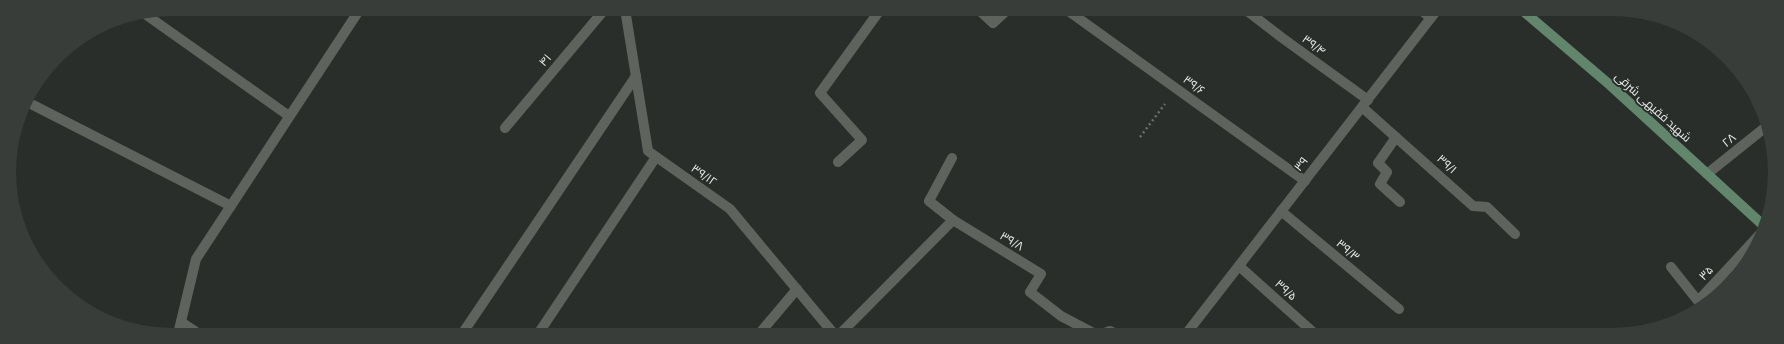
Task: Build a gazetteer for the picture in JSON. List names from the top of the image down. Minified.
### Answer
{"streets":{"street":["۳۹/۴","۴۱","۳۹/۶","شهید فقیهی شرقی","۲۸","۳۹","۳۹/۱","۳۹/۱۲","۳۹/۸","۳۹/۳","۳۵","۳۹/۵"]},"crossings":[["۳۹/۴","۳۹"],["۳۹/۴","۳۹/۱"],["۳۹/۶","۳۹"],["شهید فقیهی شرقی","۲۸"],["۳۹","۳۹/۱"],["۳۹","۳۹/۳"],["۳۹","۳۹/۵"]]}
